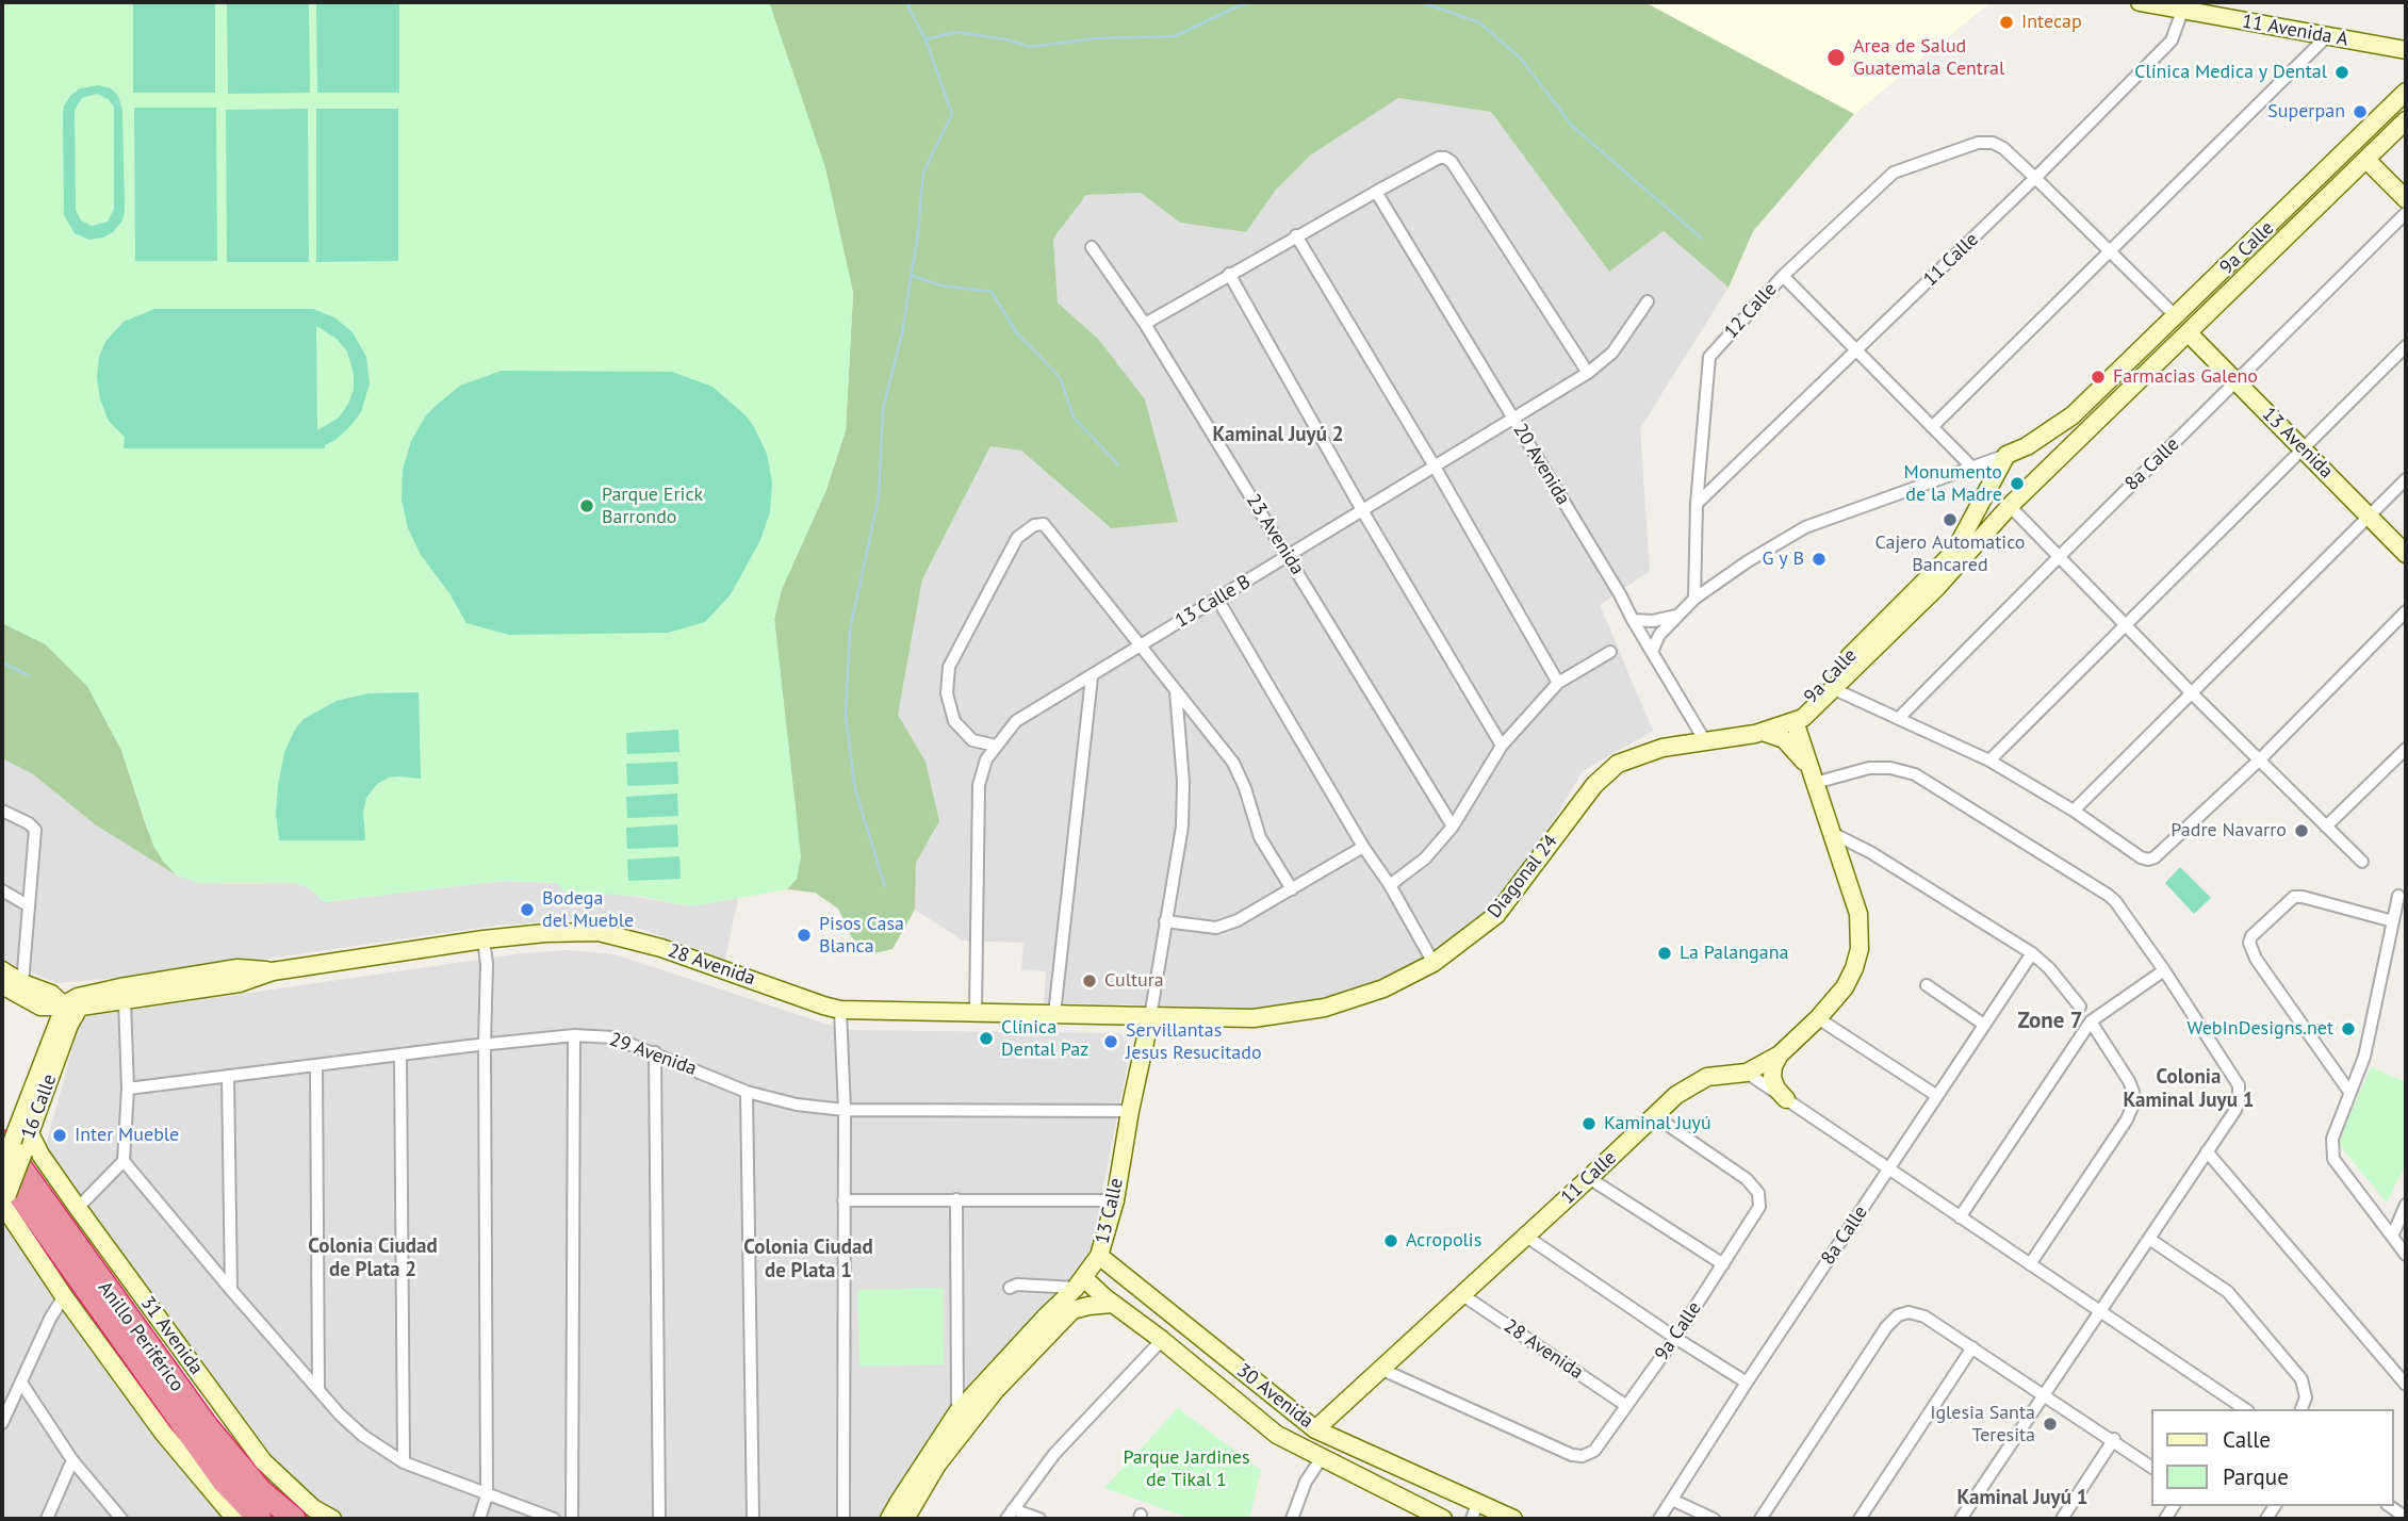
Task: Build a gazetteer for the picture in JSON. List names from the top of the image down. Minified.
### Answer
{"streets":{"highway":["Anillo Periférico"],"street":["11 Avenida A","9a Calle","11 Calle","12 Calle","13 Avenida","20 Avenida","8a Calle","23 Avenida","13 Calle B","Diagonal 24","28 Avenida","29 Avenida","16 Calle","13 Calle","31 Avenida","30 Avenida"]},"crossings":[["11 Avenida A","11 Calle"],["9a Calle","11 Calle"],["9a Calle","13 Avenida"],["9a Calle","Diagonal 24"],["9a Calle","28 Avenida"],["11 Calle","12 Calle"],["11 Calle","Diagonal 24"],["11 Calle","28 Avenida"],["11 Calle","30 Avenida"],["13 Avenida","8a Calle"],["20 Avenida","13 Calle B"],["20 Avenida","Diagonal 24"],["23 Avenida","13 Calle B"],["13 Calle B","28 Avenida"],["Diagonal 24","28 Avenida"],["Diagonal 24","13 Calle"],["28 Avenida","16 Calle"],["28 Avenida","13 Calle"],["29 Avenida","13 Calle"],["16 Calle","31 Avenida"],["16 Calle","Anillo Periférico"],["13 Calle","30 Avenida"],["31 Avenida","Anillo Periférico"]],"districts":["Kaminal Juyú 2","Zone 7","Colonia Kaminal Juyu 1","Colonia Ciudad de Plata 2","Colonia Ciudad de Plata 1","Kaminal Juyú 1"],"parks":["Parque Jardines de Tikal 1"],"places":["Intecap","Area de Salud Guatemala Central","Clínica Medica y Dental","Superpan","Farmacias Galeno","Monumento de la Madre","Parque Erick Barrondo","Cajero Automatico Bancared","G y B","Padre Navarro","Bodega del Mueble","Pisos Casa Blanca","La Palangana","Cultura","WebInDesigns.net","Clínica Dental Paz","Servillantas Jesus Resucitado","Kaminal Juyú","Inter Mueble","Acropolis","Iglesia Santa Teresita"],"legend":["Calle","Parque"]}
